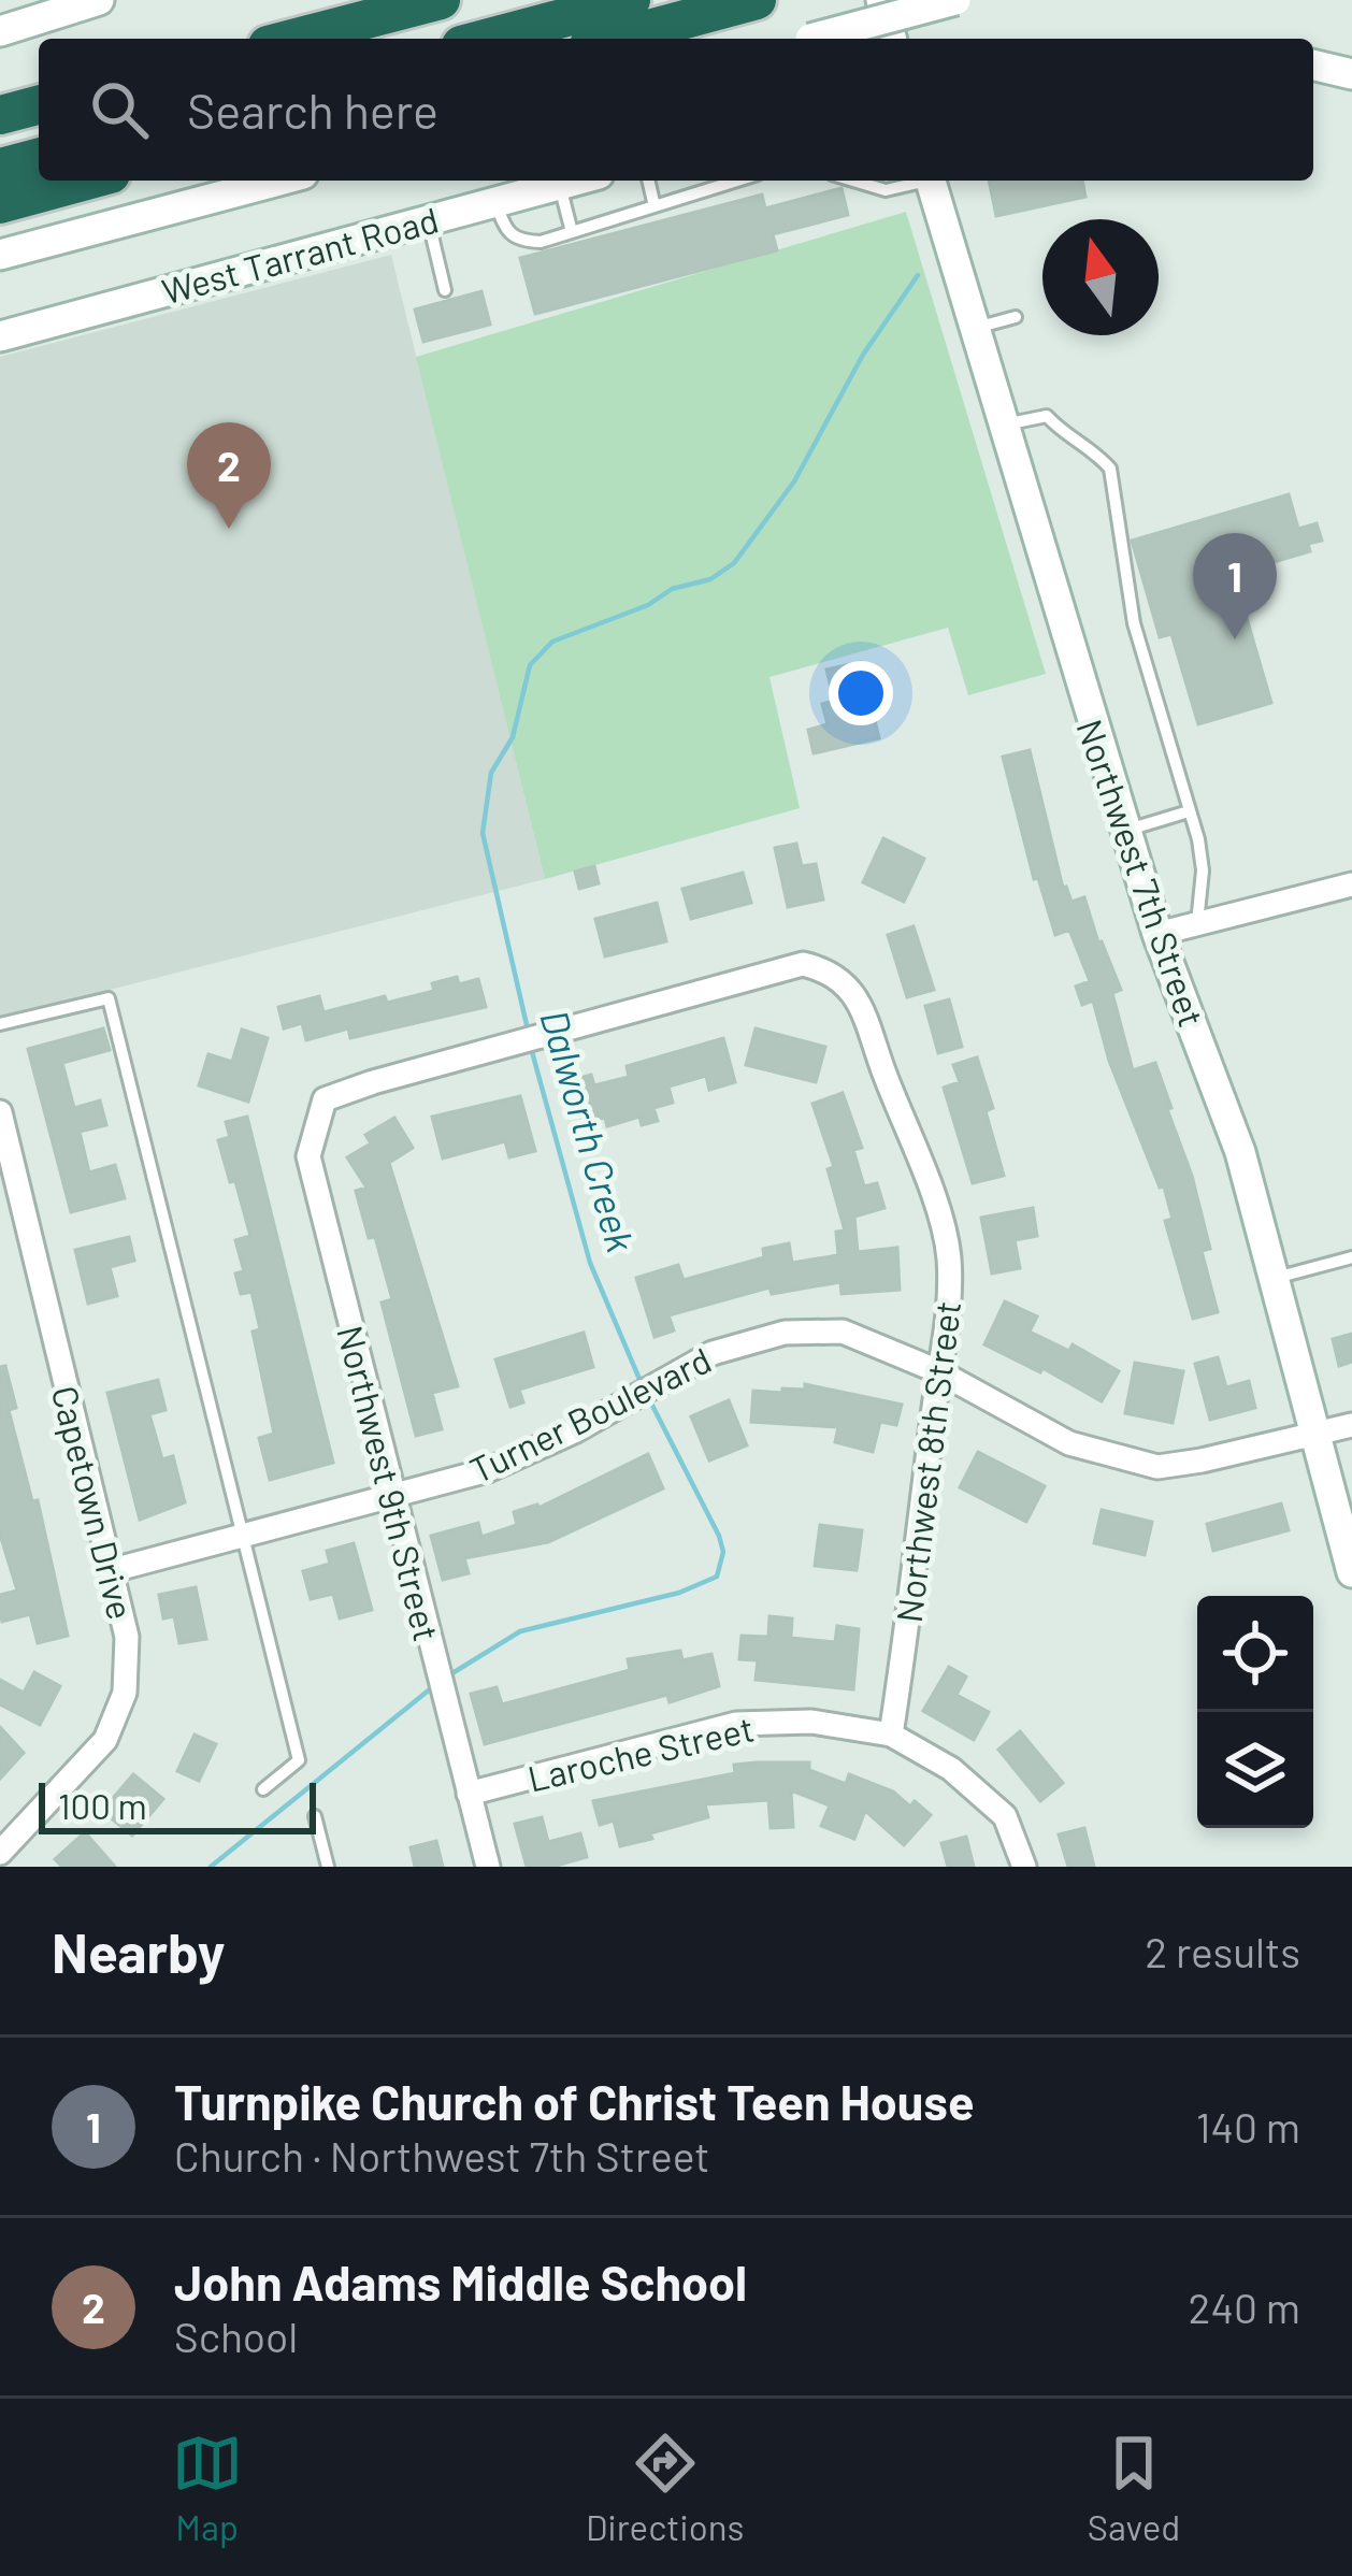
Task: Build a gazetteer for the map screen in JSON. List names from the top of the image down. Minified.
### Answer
{"streets":{"street":["West Tarrant Road","Northwest 7th Street","Turner Boulevard","Northwest 8th Street","Northwest 9th Street","Capetown Drive","Laroche Street"]},"crossings":[["Northwest 7th Street","Turner Boulevard"],["Turner Boulevard","Northwest 8th Street"],["Turner Boulevard","Northwest 9th Street"],["Turner Boulevard","Capetown Drive"],["Northwest 8th Street","Northwest 9th Street"],["Northwest 8th Street","Laroche Street"],["Northwest 9th Street","Laroche Street"]],"water":["Dalworth Creek"],"scale_bar":"100 m","north":"top","page":{"search":"Search here","pins":["2","1"],"scale":"100 m","heading":["Nearby","2 results"],"list":[{"mark":"1","name":"Turnpike Church of Christ Teen House","note":"Church · Northwest 7th Street","value":"140 m"},{"mark":"2","name":"John Adams Middle School","note":"School","value":"240 m"}],"nav":["Map","Directions","Saved"]}}
